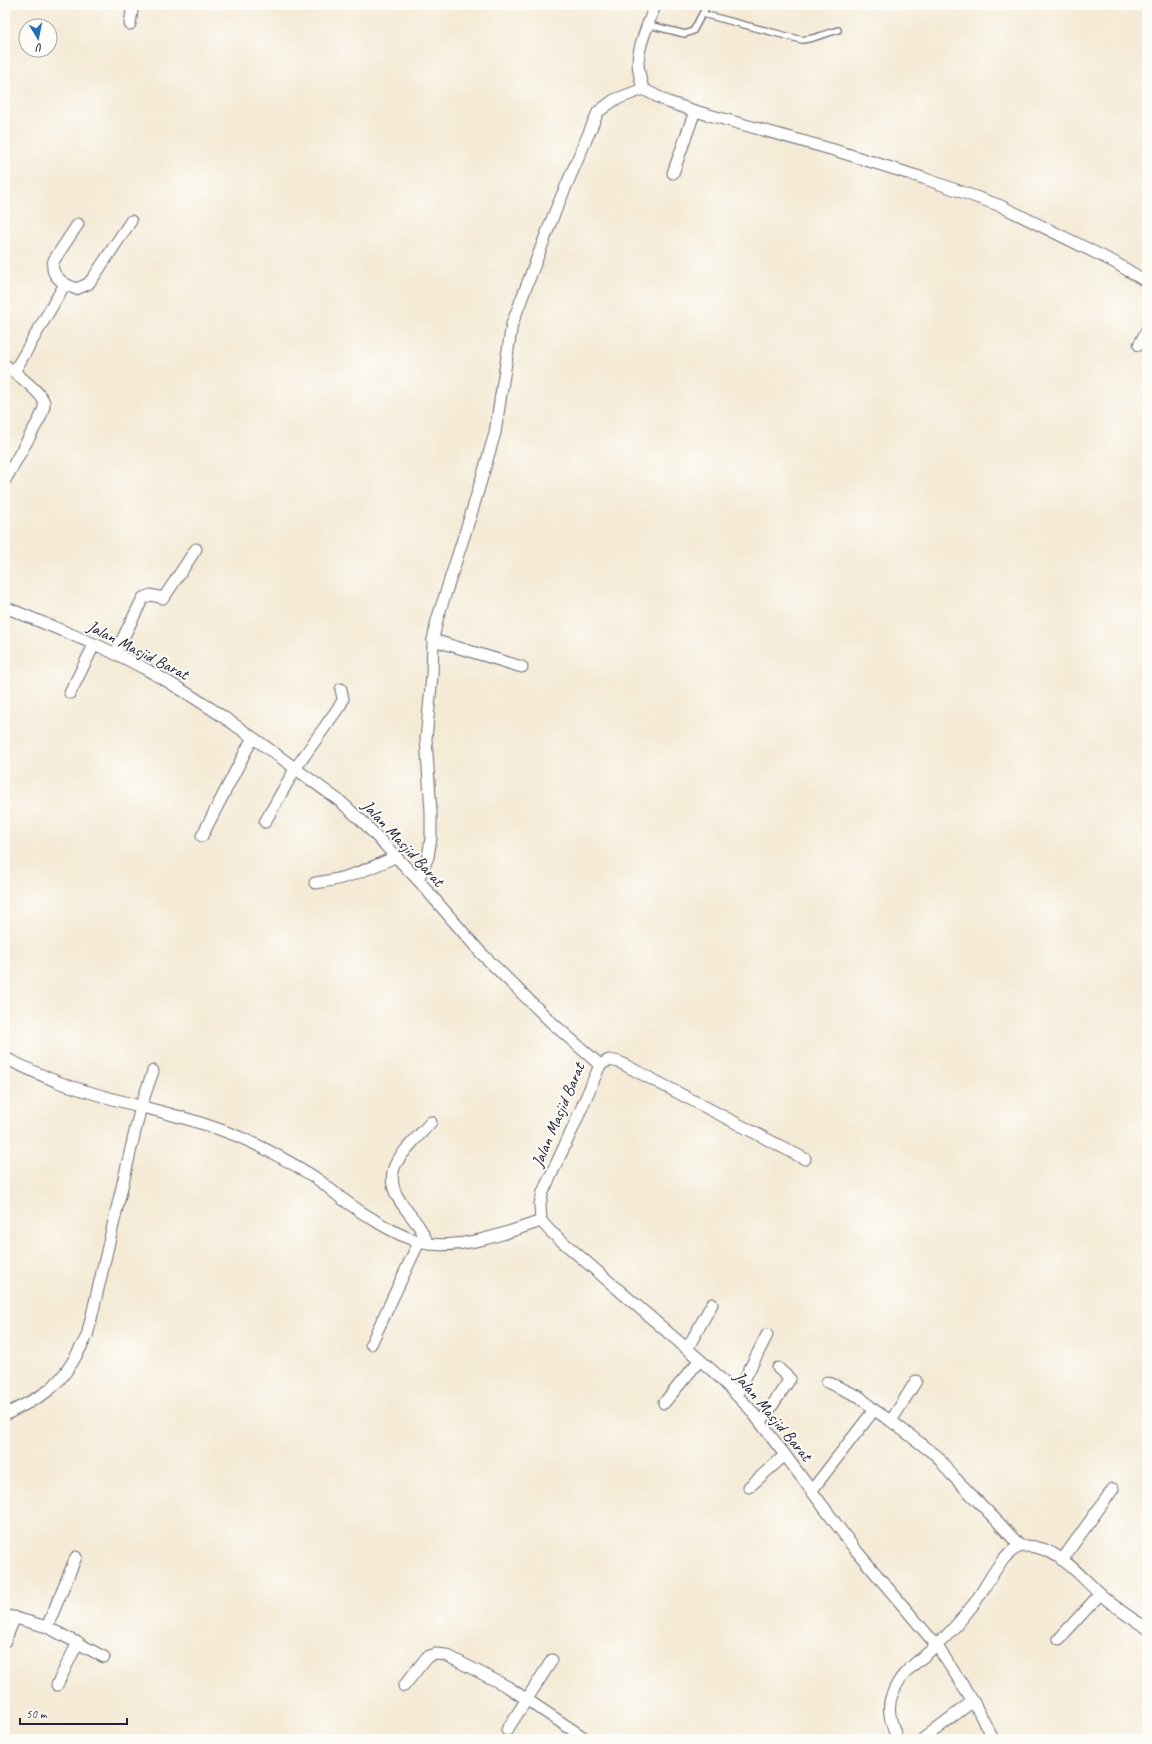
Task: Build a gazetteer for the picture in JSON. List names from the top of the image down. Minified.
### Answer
{"streets":{"street":["Jalan Masjid Barat"]},"scale_bar":"50 m","north":"bottom"}
